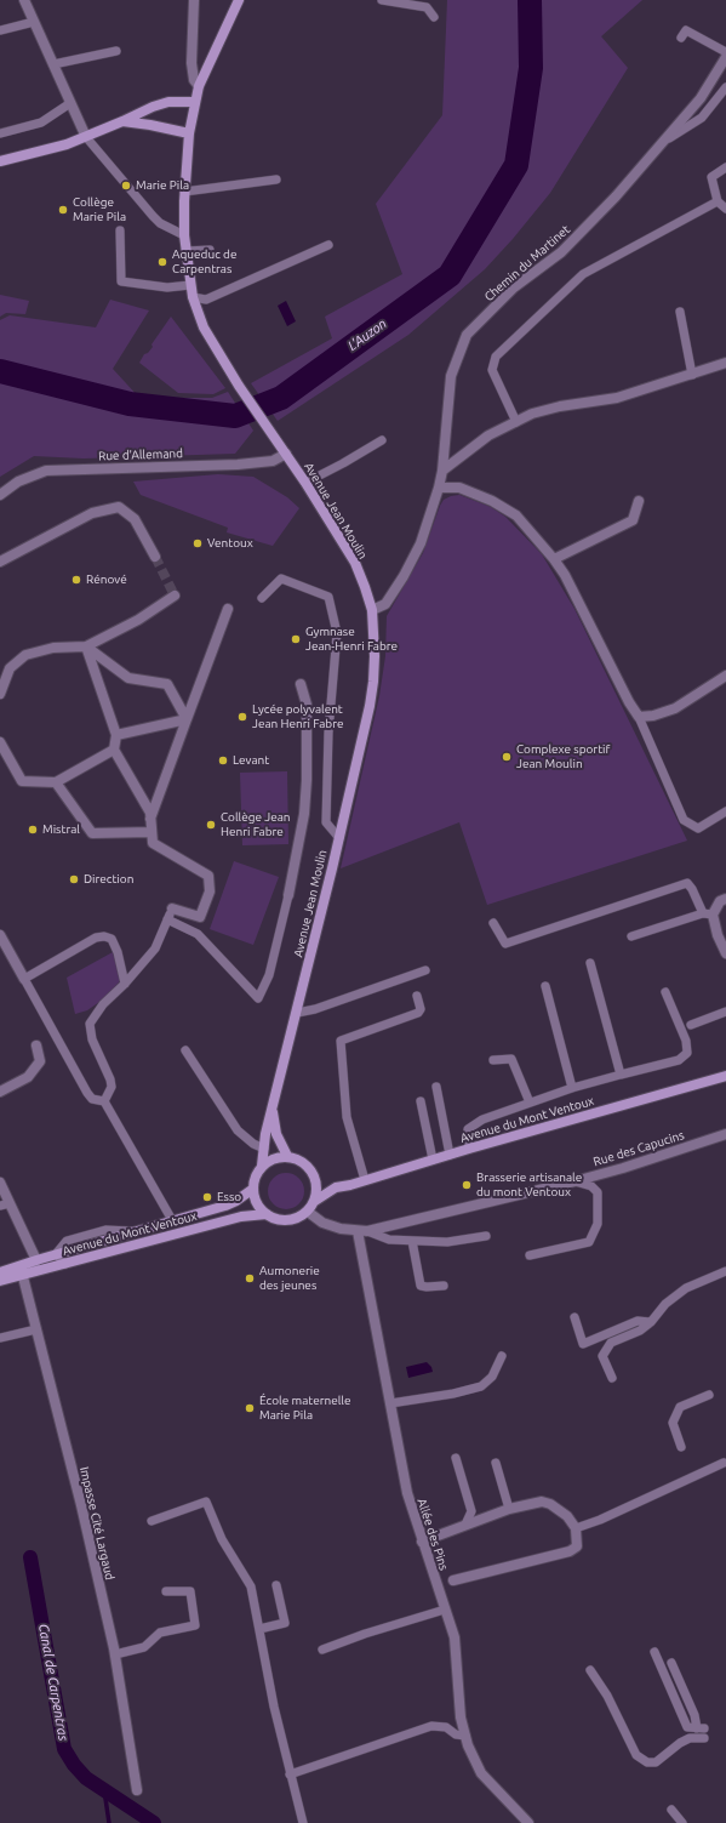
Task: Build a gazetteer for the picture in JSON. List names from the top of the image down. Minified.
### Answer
{"streets":{"main road":["Avenue Jean Moulin","Avenue du Mont Ventoux"],"street":["Chemin du Martinet","Rue d'Allemand","Rue des Capucins","Impasse Cité Largaud","Allée des Pins"]},"crossings":[["Chemin du Martinet","Avenue Jean Moulin"],["Rue d'Allemand","Avenue Jean Moulin"],["Avenue Jean Moulin","Avenue du Mont Ventoux"],["Avenue Jean Moulin","Rue des Capucins"],["Avenue du Mont Ventoux","Rue des Capucins"],["Avenue du Mont Ventoux","Impasse Cité Largaud"],["Rue des Capucins","Allée des Pins"]],"water":["L'Auzon","Canal de Carpentras"],"places":["Marie Pila","Collège Marie Pila","Aqueduc de Carpentras","Ventoux","Rénové","Gymnase Jean-Henri Fabre","Lycée polyvalent Jean Henri Fabre","Complexe sportif Jean Moulin","Levant","Collège Jean Henri Fabre","Mistral","Direction","Brasserie artisanale du mont Ventoux","Esso","Aumonerie des jeunes","École maternelle Marie Pila"]}
